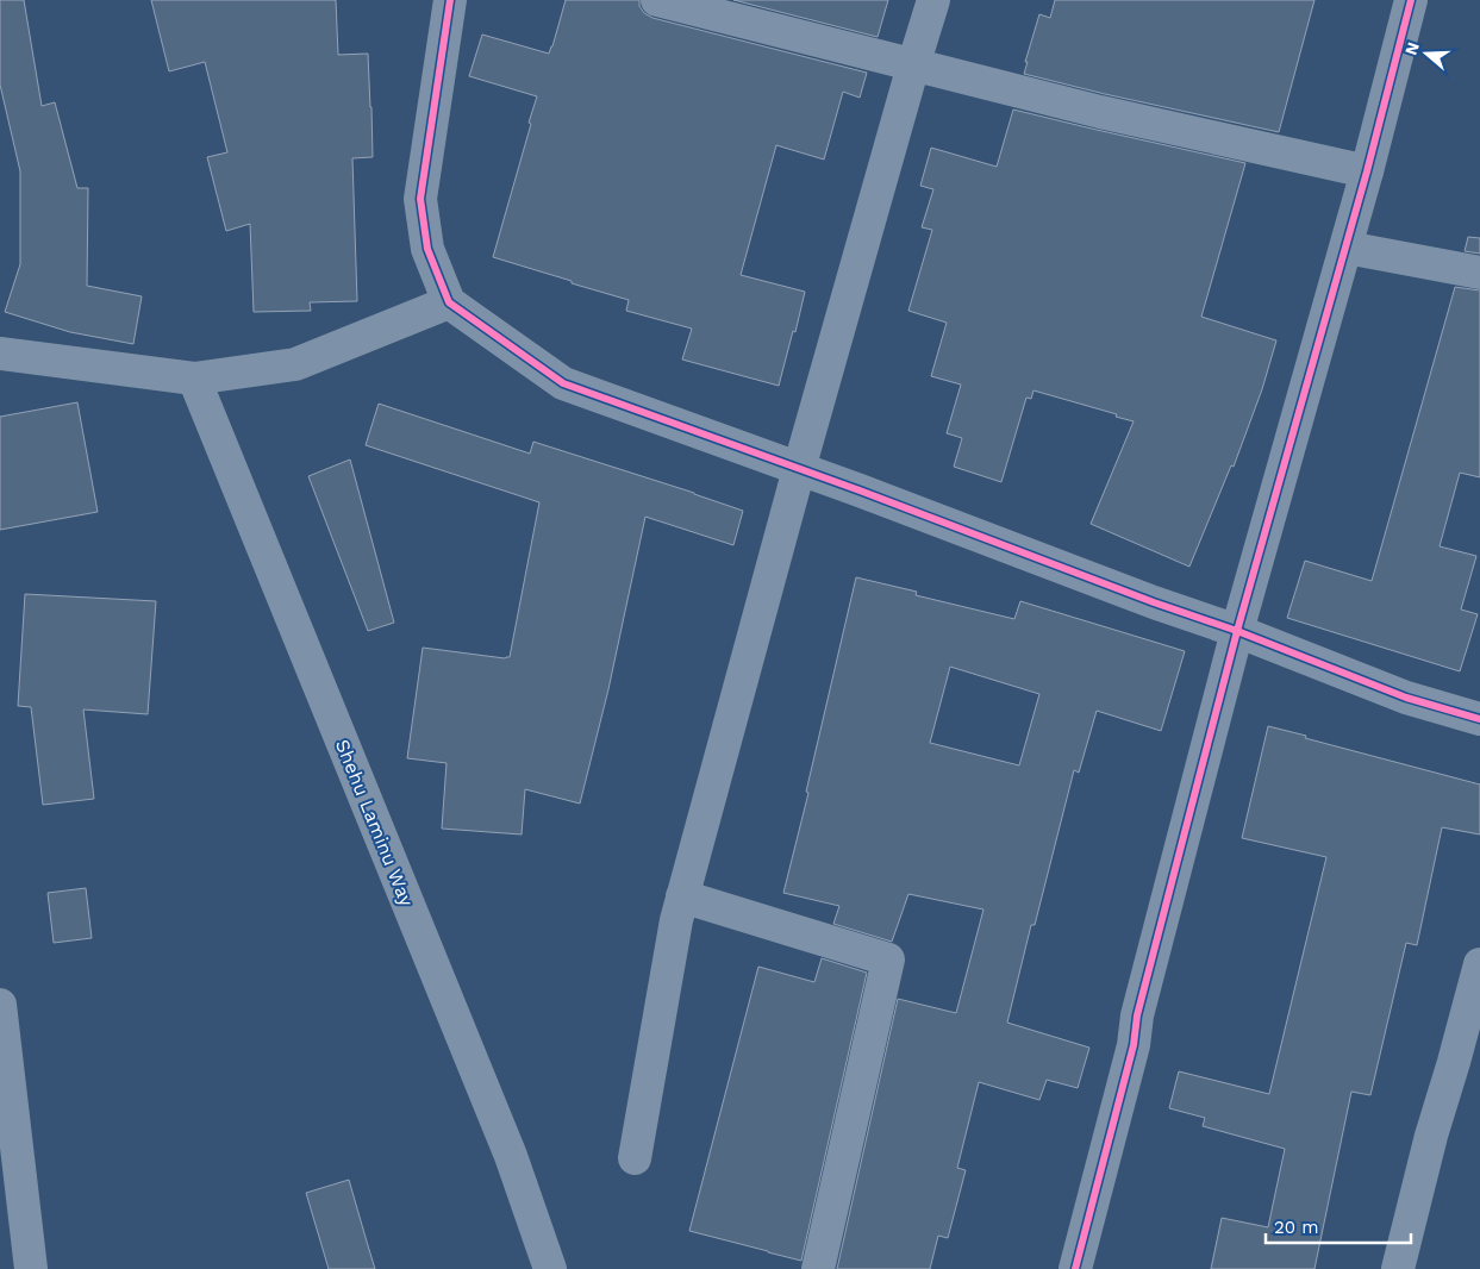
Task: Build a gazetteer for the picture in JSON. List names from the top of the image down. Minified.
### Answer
{"streets":{"street":["Shehu Laminu Way"]},"scale_bar":"20 m","north":"left"}
